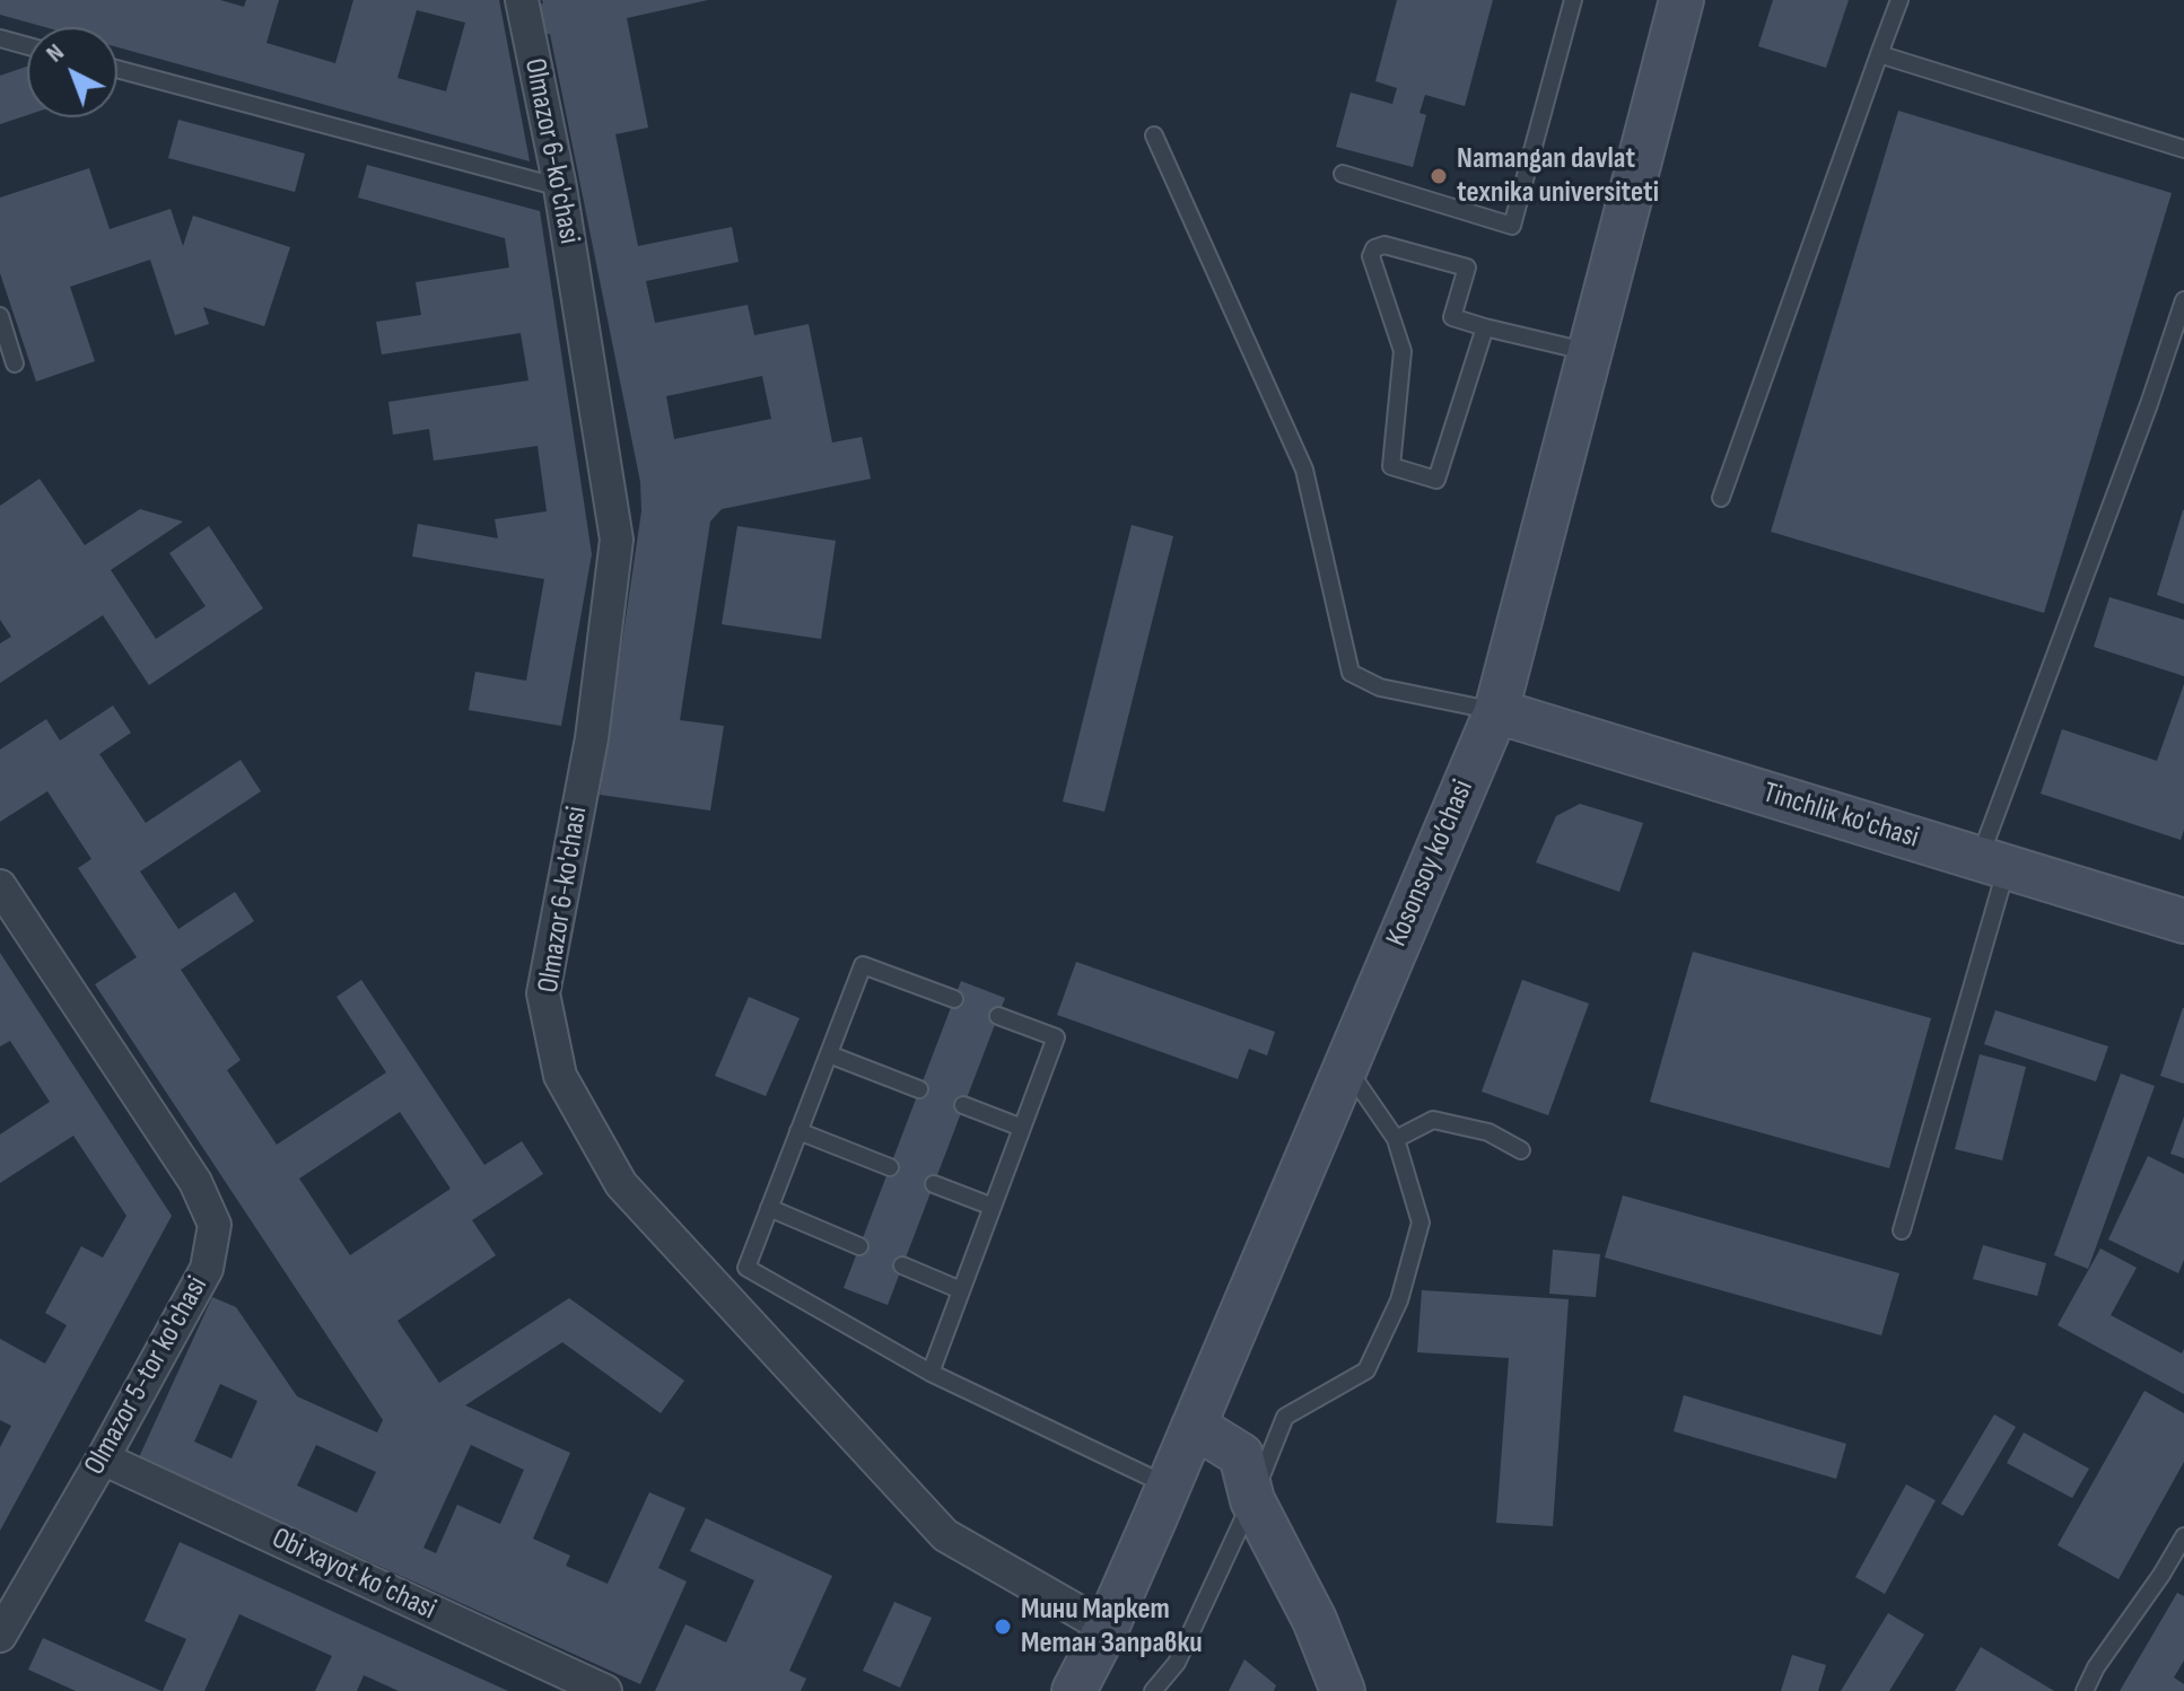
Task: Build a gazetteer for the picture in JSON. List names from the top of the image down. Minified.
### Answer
{"streets":{"main road":["Tinchlik ko'chasi","Kosonsoy ko’chasi"],"street":["Olmazor 6-ko'chasi","Olmazor 5-tor ko'chasi","Obi xayot koʻchasi"]},"crossings":[["Olmazor 6-ko'chasi","Kosonsoy ko’chasi"],["Tinchlik ko'chasi","Kosonsoy ko’chasi"],["Olmazor 5-tor ko'chasi","Obi xayot koʻchasi"]],"places":["Namangan davlat texnika universiteti","Мини Маркет Метан Заправки"],"north":"top left"}
